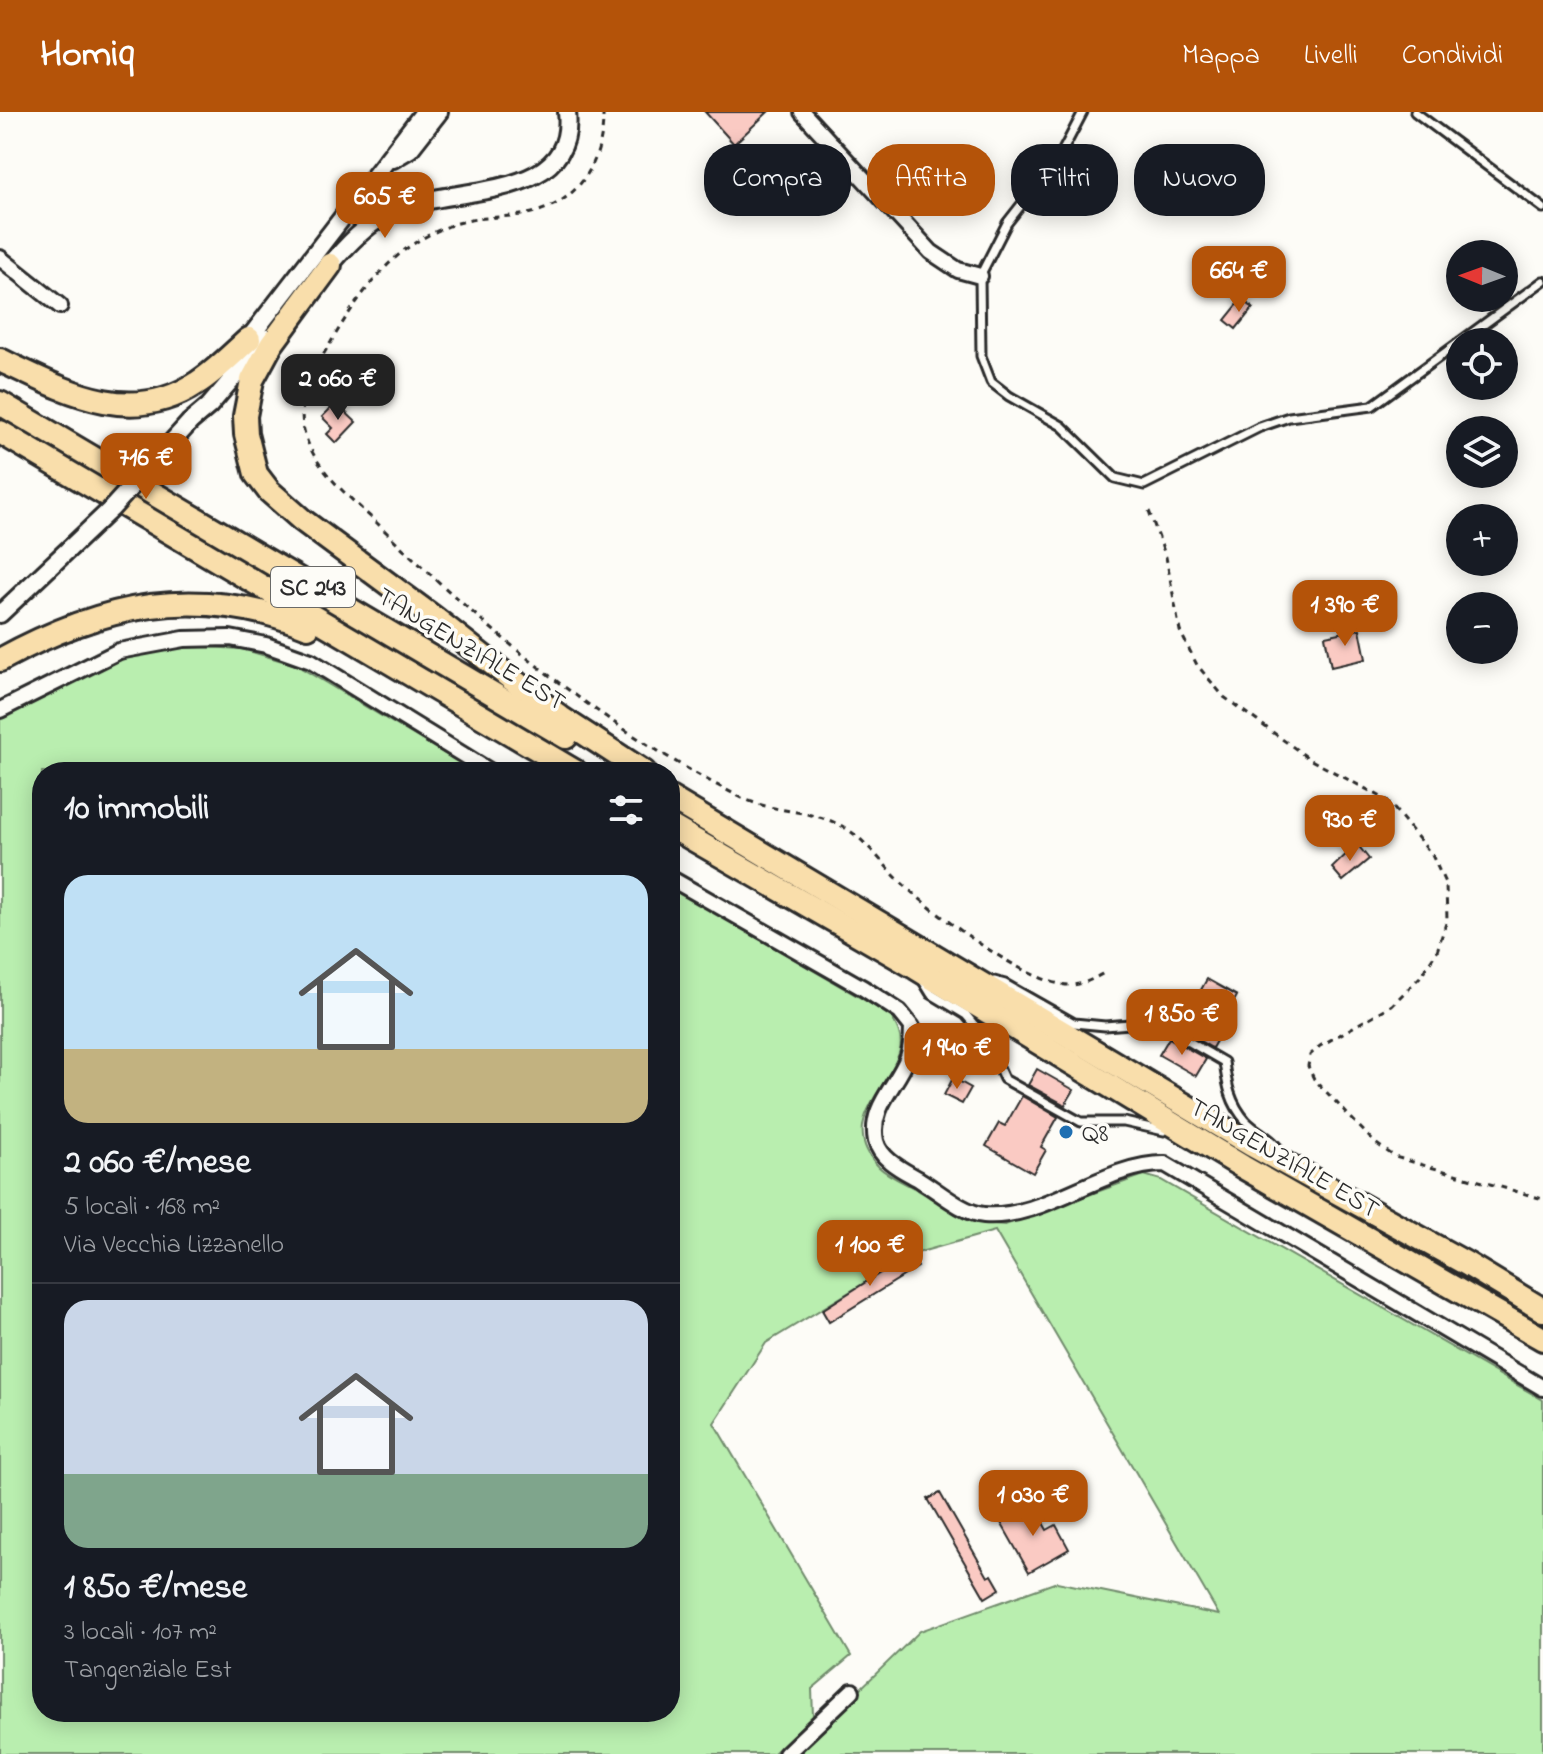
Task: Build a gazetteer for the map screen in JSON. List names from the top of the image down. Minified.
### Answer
{"streets":{"highway":["SC 243","TANGENZIALE EST"]},"places":["Q8"],"north":"left","page":{"header":"Homiq","nav":["Mappa","Livelli","Condividi"],"chip":["Compra","Affitta","Filtri","Nuovo"],"price":["605 €","664 €","2 060 €","716 €","1 390 €","930 €","1 850 €","1 940 €","1 100 €","1 030 €"],"map_buttons":["+","−"],"heading":"10 immobili","list":[{"name":"2 060 €/mese","note":"5 locali · 168 m² · Via Vecchia Lizzanello"},{"name":"1 850 €/mese","note":"3 locali · 107 m² · Tangenziale Est"}]}}
